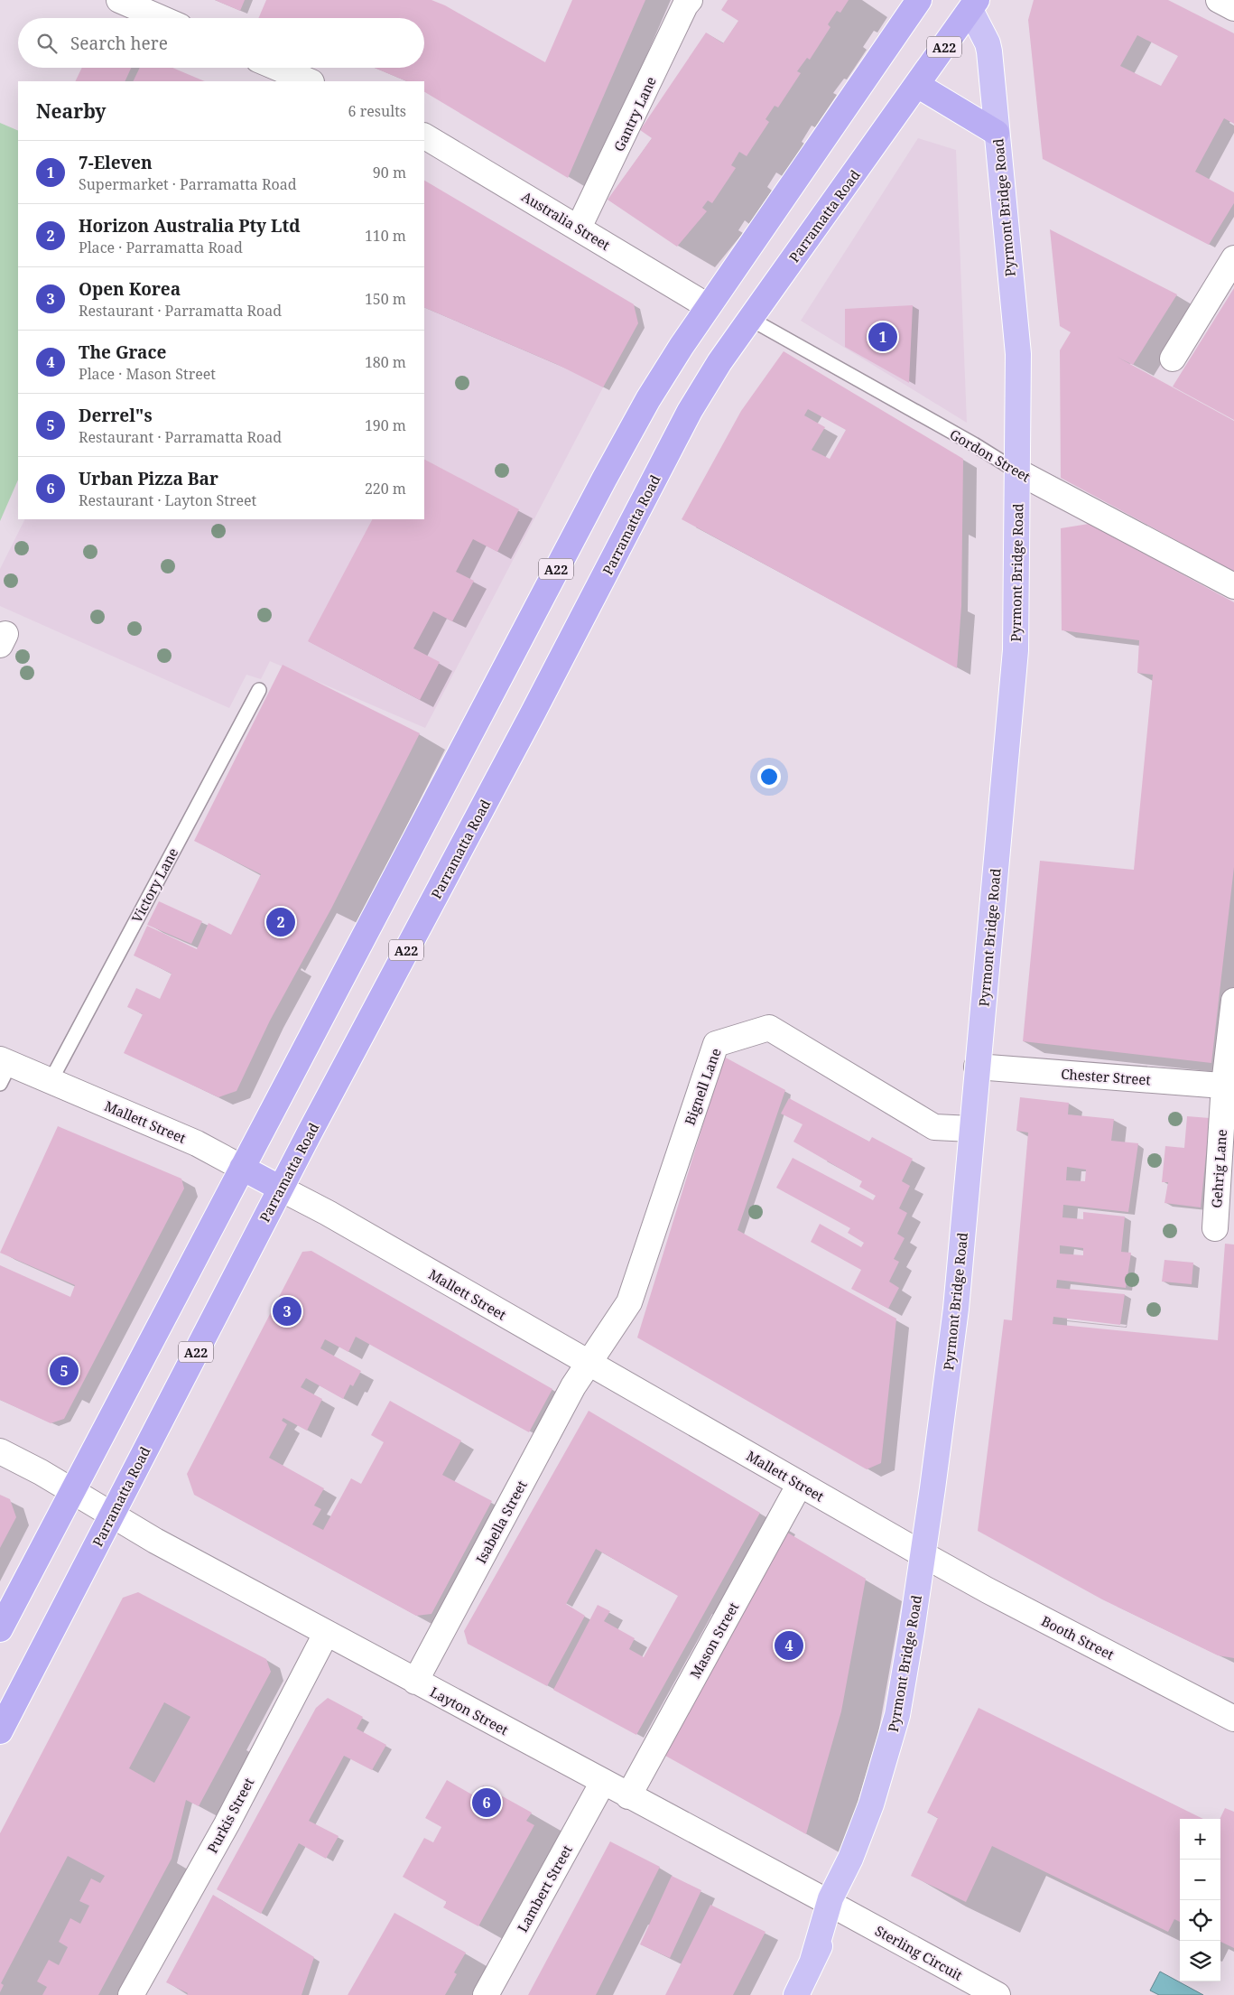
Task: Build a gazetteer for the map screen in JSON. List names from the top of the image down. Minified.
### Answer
{"streets":{"highway":["A22","Parramatta Road","Mallett Street"],"main road":["Pyrmont Bridge Road"],"street":["Gantry Lane","Australia Street","Gordon Street","Chester Street","Bignell Lane","Gehrig Lane","Isabella Street","Booth Street","Mason Street","Layton Street","Purkis Street","Lambert Street","Sterling Circuit"],"lane":["Victory Lane"]},"crossings":[["A22","Australia Street"],["A22","Mallett Street"],["A22","Layton Street"],["Gantry Lane","Australia Street"],["Pyrmont Bridge Road","Parramatta Road"],["Pyrmont Bridge Road","Gordon Street"],["Pyrmont Bridge Road","Chester Street"],["Pyrmont Bridge Road","Bignell Lane"],["Pyrmont Bridge Road","Mallett Street"],["Pyrmont Bridge Road","Booth Street"],["Pyrmont Bridge Road","Layton Street"],["Pyrmont Bridge Road","Sterling Circuit"],["Parramatta Road","Gordon Street"],["Parramatta Road","Mallett Street"],["Parramatta Road","Layton Street"],["Victory Lane","Mallett Street"],["Chester Street","Gehrig Lane"],["Bignell Lane","Mallett Street"],["Bignell Lane","Isabella Street"],["Mallett Street","Isabella Street"],["Mallett Street","Booth Street"],["Mallett Street","Mason Street"],["Isabella Street","Layton Street"],["Mason Street","Layton Street"],["Layton Street","Purkis Street"],["Layton Street","Lambert Street"],["Layton Street","Sterling Circuit"]],"page":{"search":"Search here","heading":["Nearby","6 results"],"list":[{"mark":"1","name":"7-Eleven","note":"Supermarket · Parramatta Road","value":"90 m"},{"mark":"2","name":"Horizon Australia Pty Ltd","note":"Place · Parramatta Road","value":"110 m"},{"mark":"3","name":"Open Korea","note":"Restaurant · Parramatta Road","value":"150 m"},{"mark":"4","name":"The Grace","note":"Place · Mason Street","value":"180 m"},{"mark":"5","name":"Derrel\"s","note":"Restaurant · Parramatta Road","value":"190 m"},{"mark":"6","name":"Urban Pizza Bar","note":"Restaurant · Layton Street","value":"220 m"}],"pins":["1","2","3","5","4","6"],"map_buttons":["+","−"]}}
